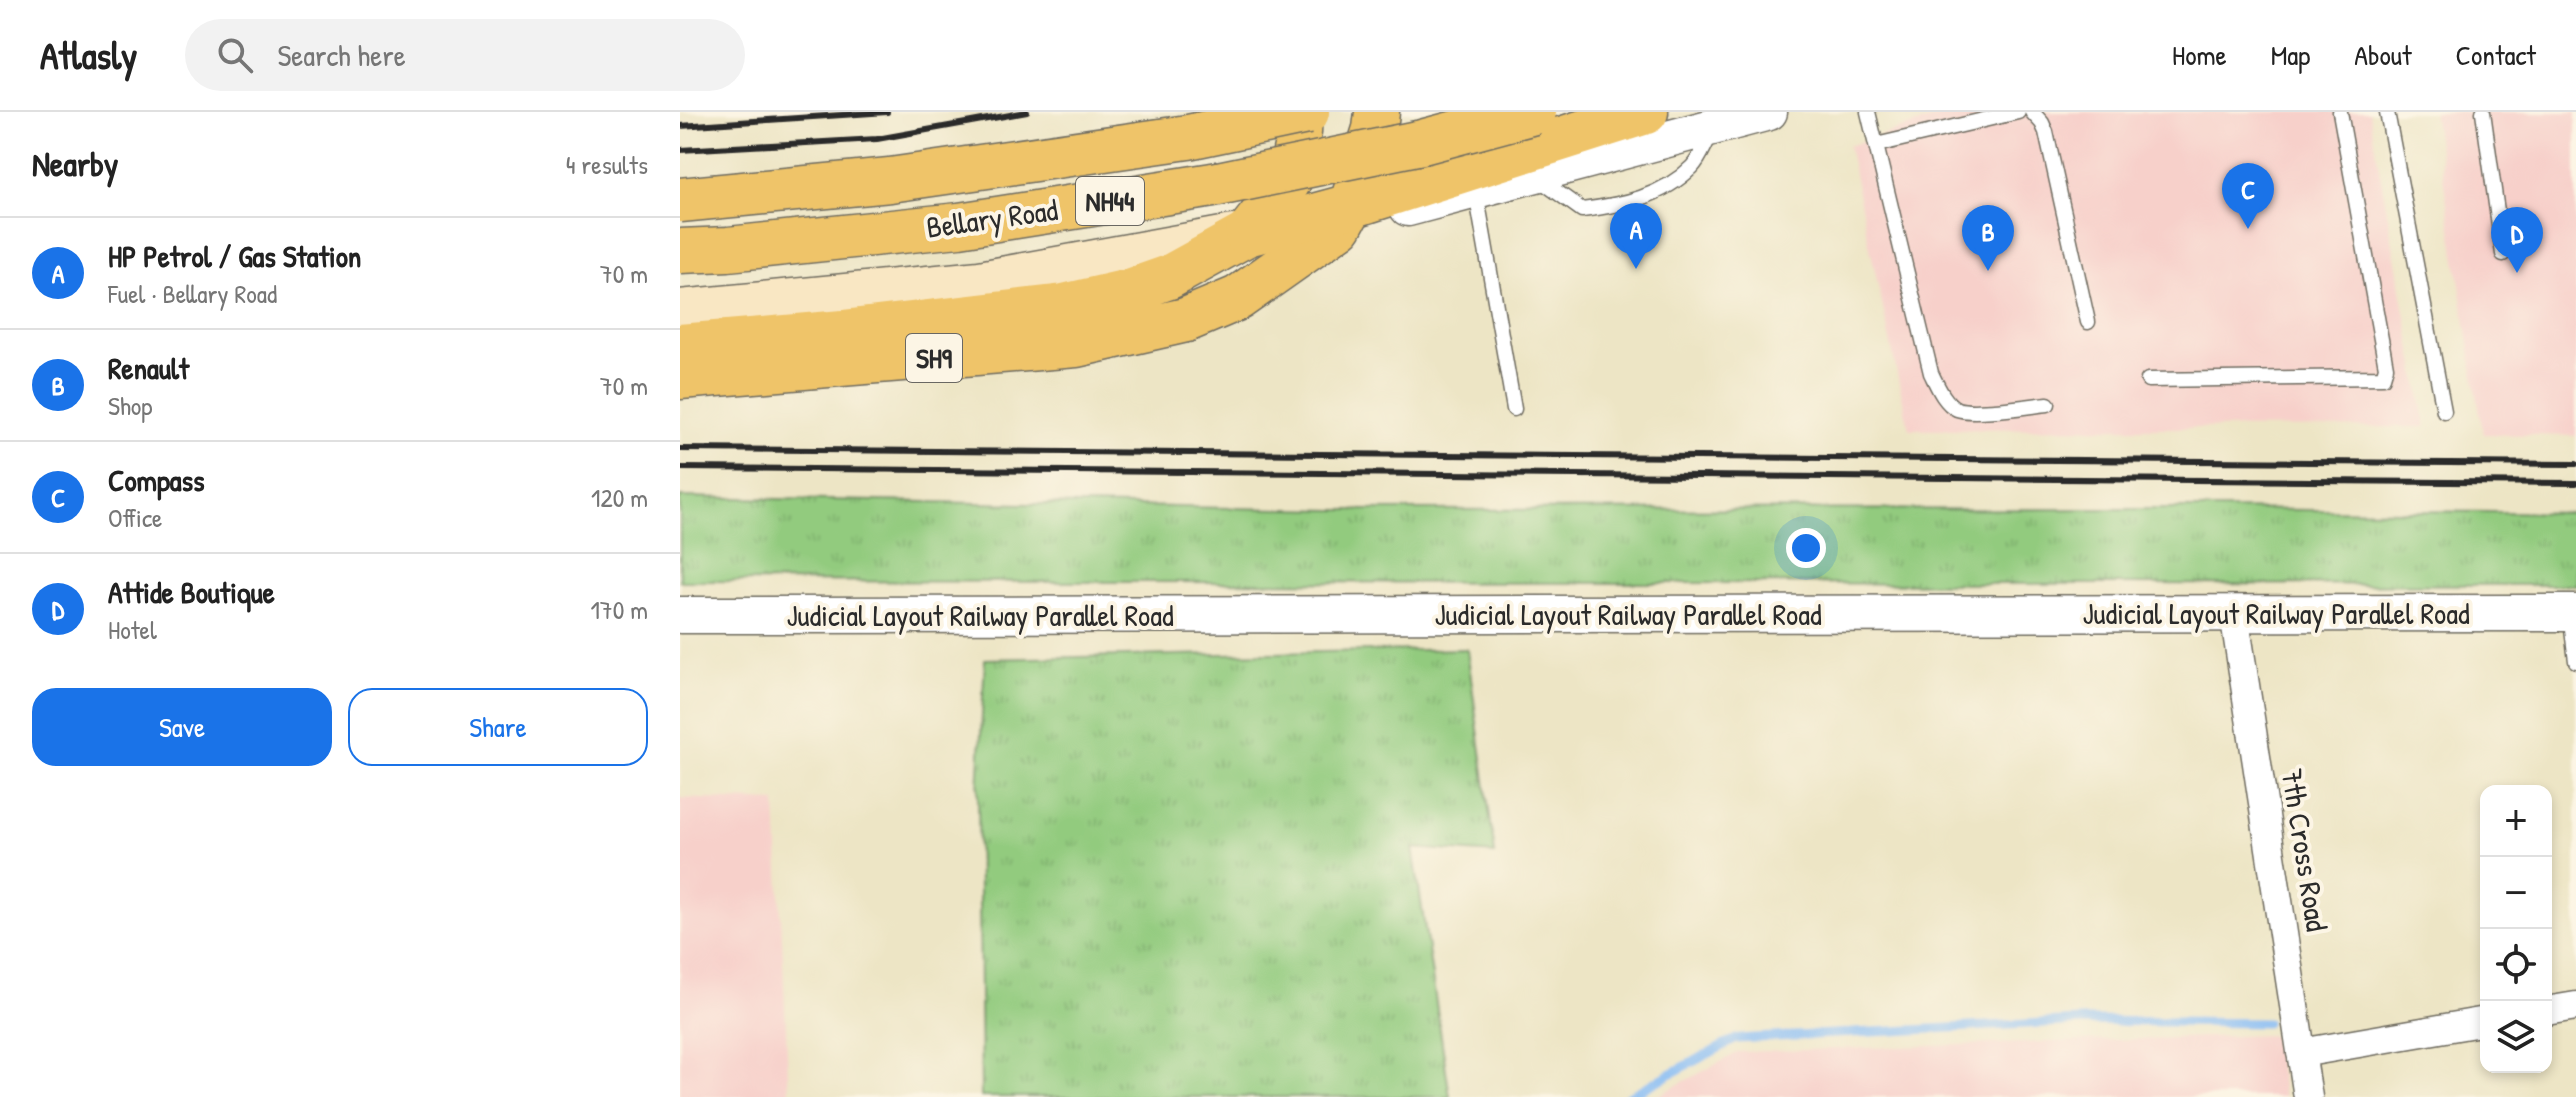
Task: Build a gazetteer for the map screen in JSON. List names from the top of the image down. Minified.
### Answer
{"streets":{"main road":["NH44","Bellary Road","SH9"],"street":["Judicial Layout Railway Parallel Road","7th Cross Road"]},"crossings":[["Judicial Layout Railway Parallel Road","7th Cross Road"]],"page":{"header":"Atlasly","search":"Search here","nav":["Home","Map","About","Contact"],"heading":["Nearby","4 results"],"pins":["C","A","B","D"],"list":[{"mark":"A","name":"HP Petrol / Gas Station","note":"Fuel · Bellary Road","value":"70 m"},{"mark":"B","name":"Renault","note":"Shop","value":"70 m"},{"mark":"C","name":"Compass","note":"Office","value":"120 m"},{"mark":"D","name":"Attide Boutique","note":"Hotel","value":"170 m"}],"buttons":["Save","Share"],"map_buttons":["+","−"]}}
